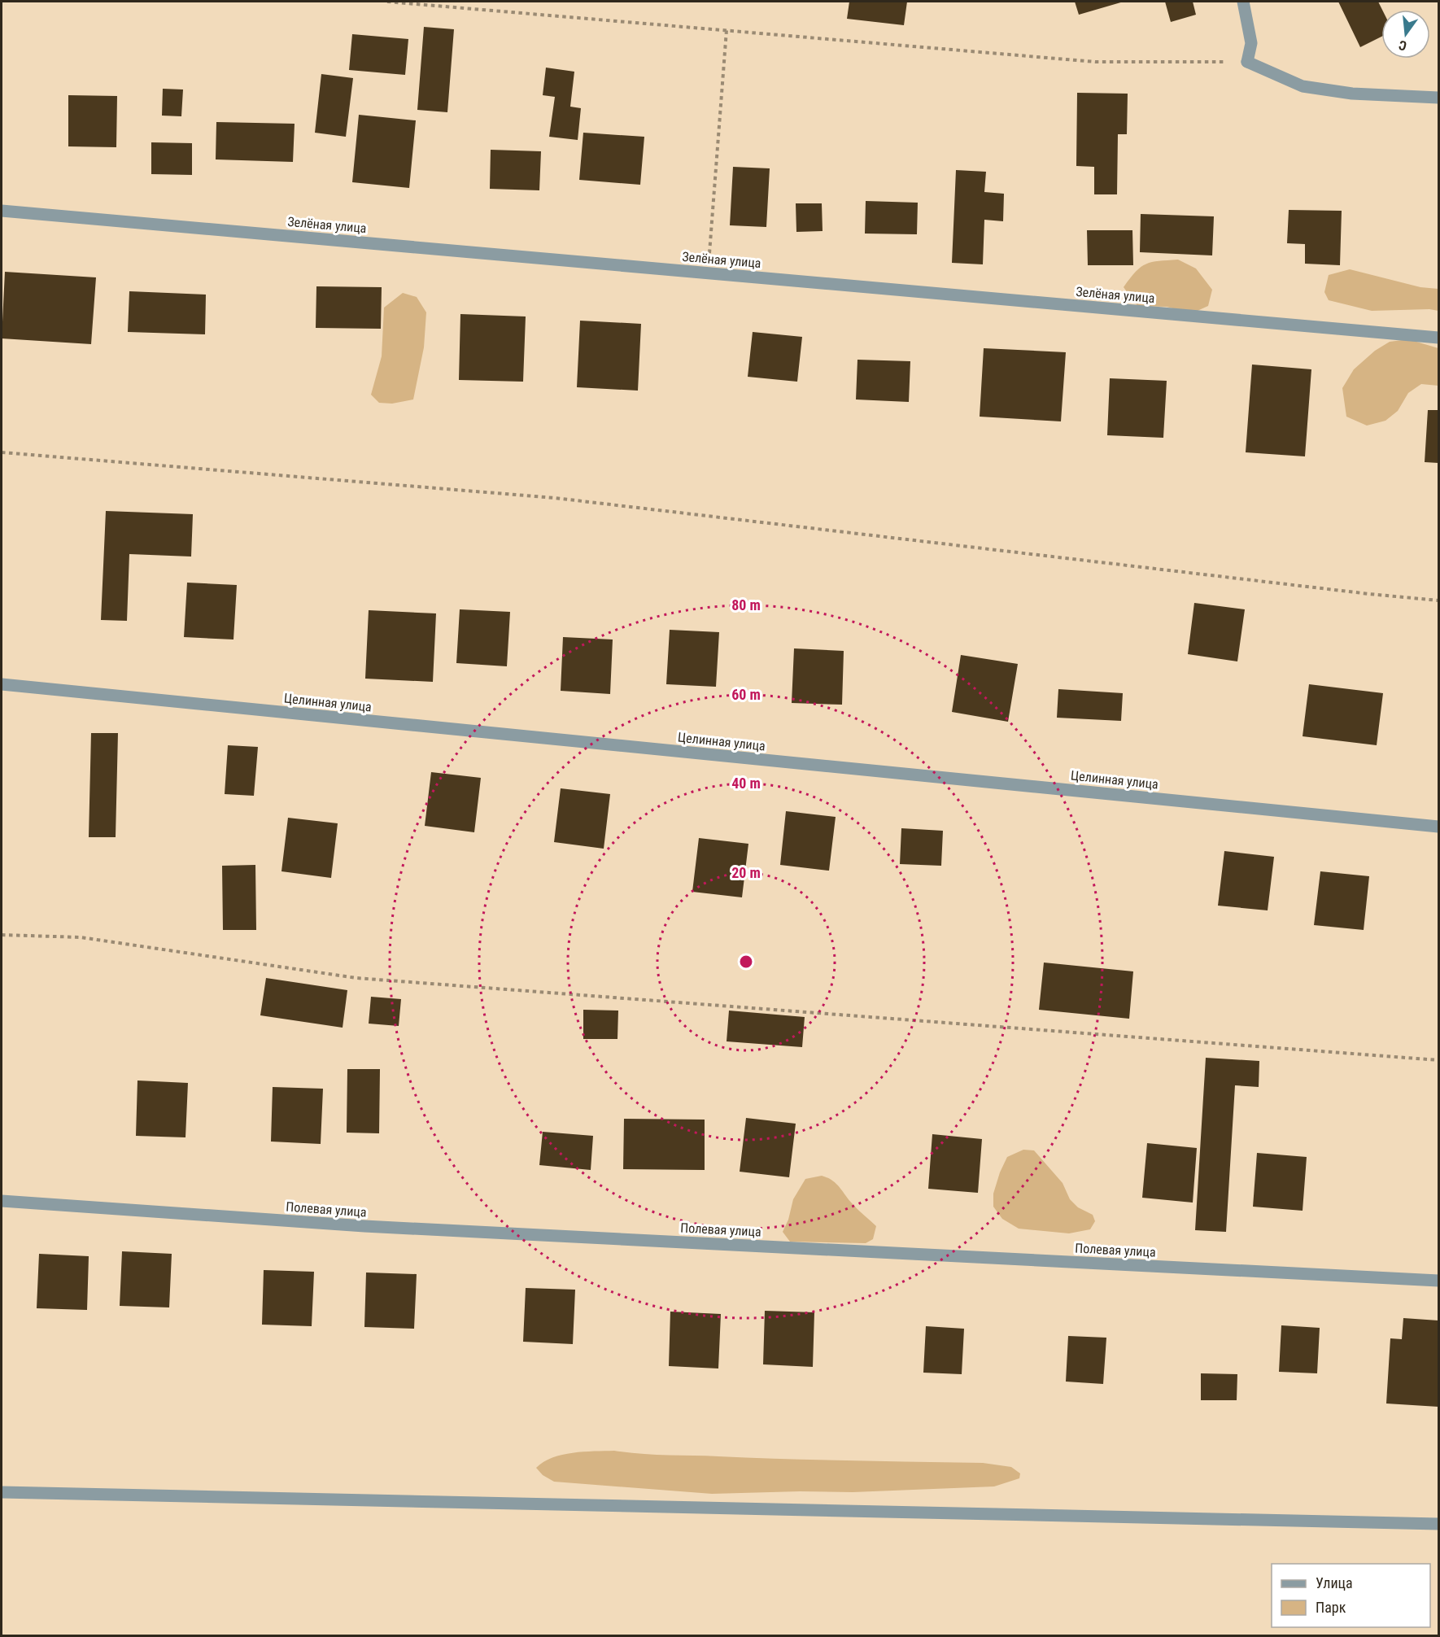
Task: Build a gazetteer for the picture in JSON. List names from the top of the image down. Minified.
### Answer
{"streets":{"street":["Зелёная улица","Целинная улица","Полевая улица"]},"legend":["Улица","Парк"],"north":"bottom","rings":["80 m","60 m","40 m","20 m"]}
